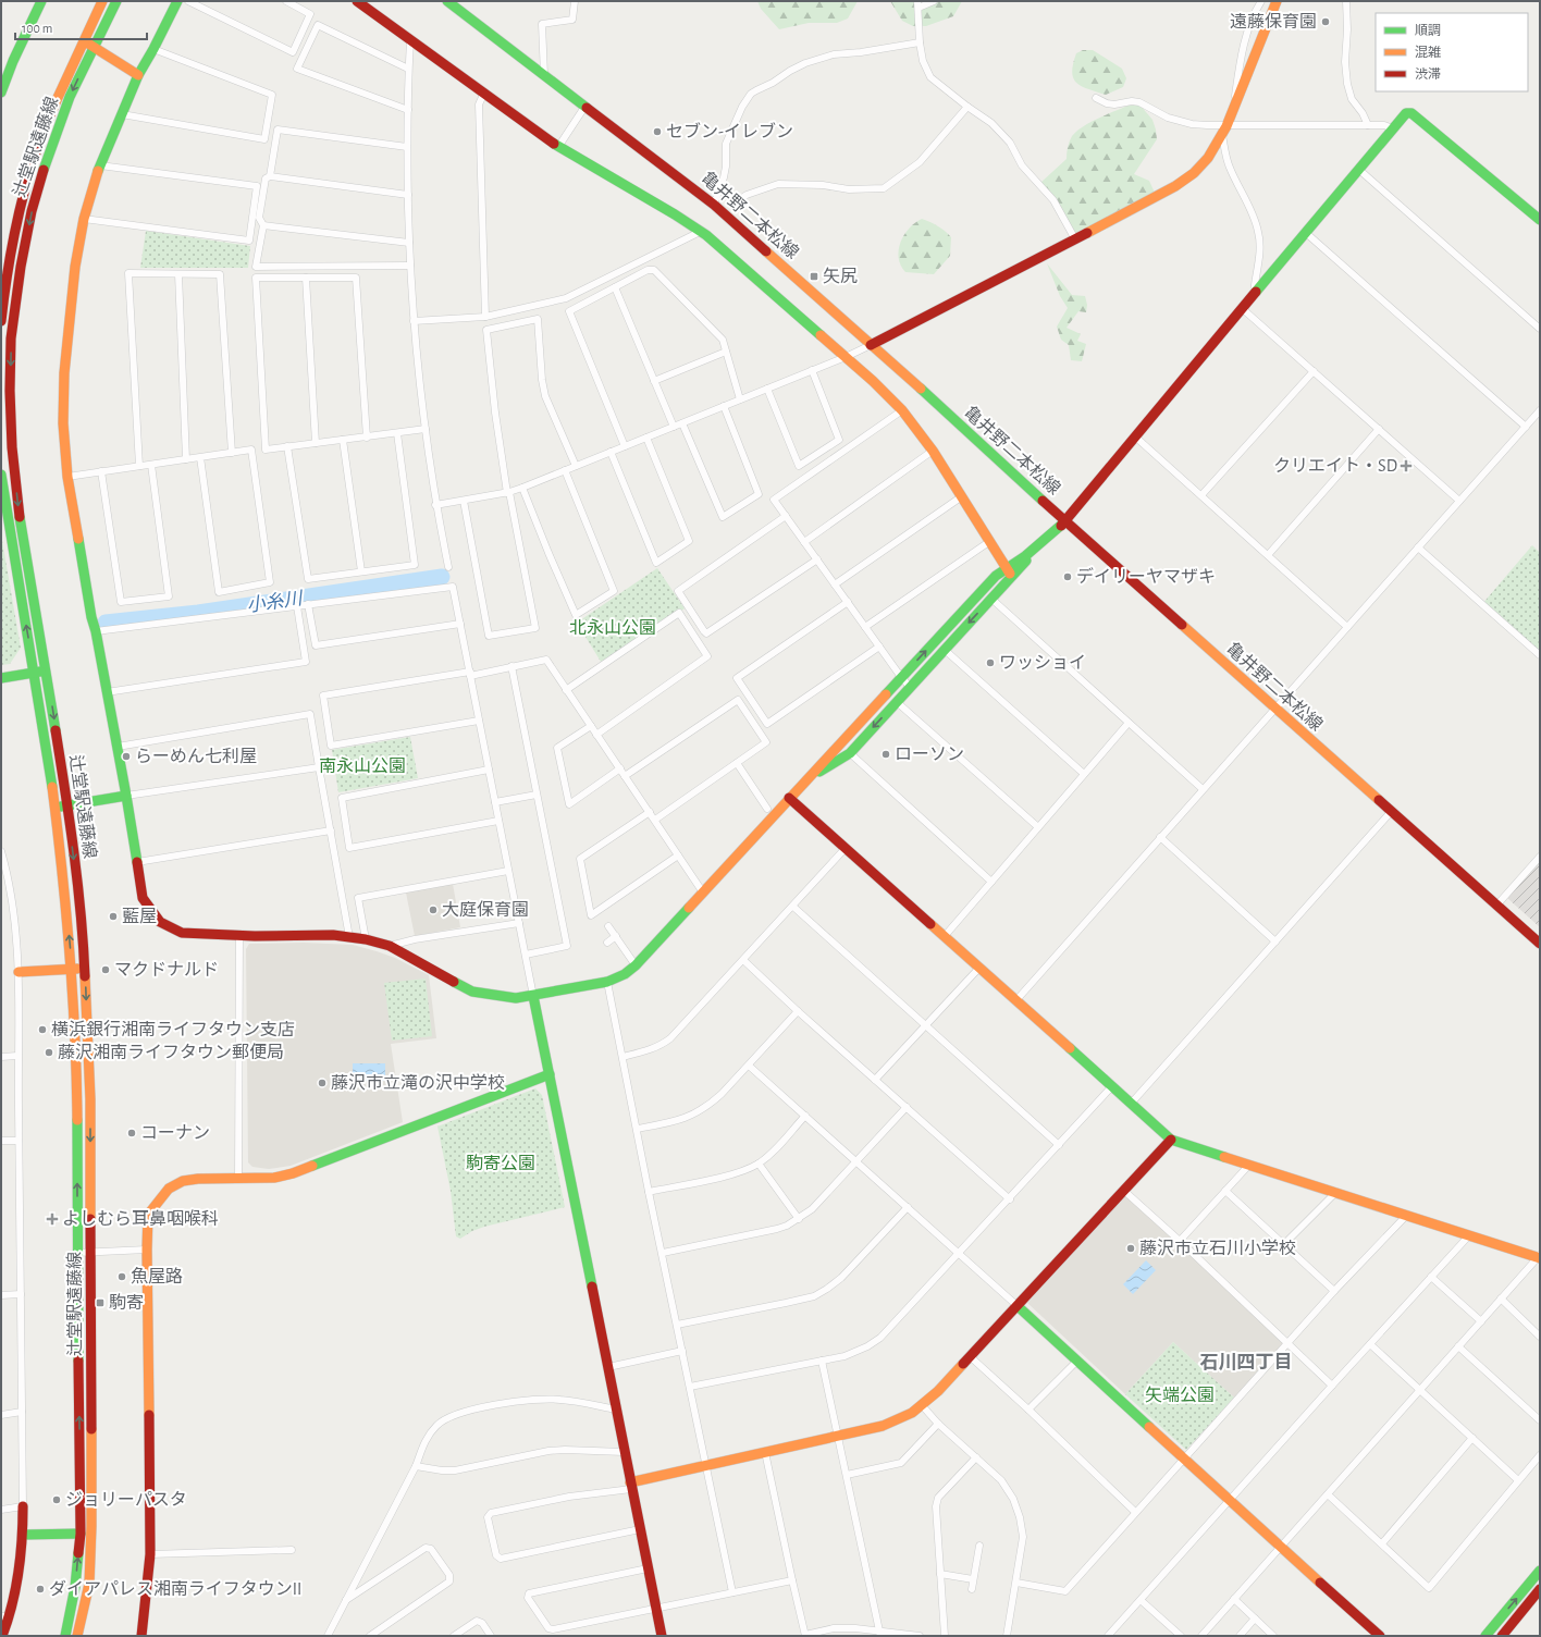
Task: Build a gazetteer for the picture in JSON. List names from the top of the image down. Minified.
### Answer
{"streets":{"street":["辻堂駅遠藤線","亀井野二本松線"]},"districts":["石川四丁目"],"water":["小糸川"],"parks":["北永山公園","南永山公園","駒寄公園","矢端公園"],"places":{"other":["遠藤保育園","セブン-イレブン","デイリーヤマザキ","ワッショイ","ローソン","らーめん七利屋","大庭保育園","藍屋","マクドナルド","横浜銀行湘南ライフタウン支店","藤沢湘南ライフタウン郵便局","藤沢市立滝の沢中学校","コーナン","藤沢市立石川小学校","魚屋路","ジョリーパスタ","ダイアパレス湘南ライフタウンII"],"transit":["矢尻","駒寄"],"health":["クリエイト・SD","よしむら耳鼻咽喉科"]},"legend":["順調","混雑","渋滞"],"scale_bar":"100 m"}
